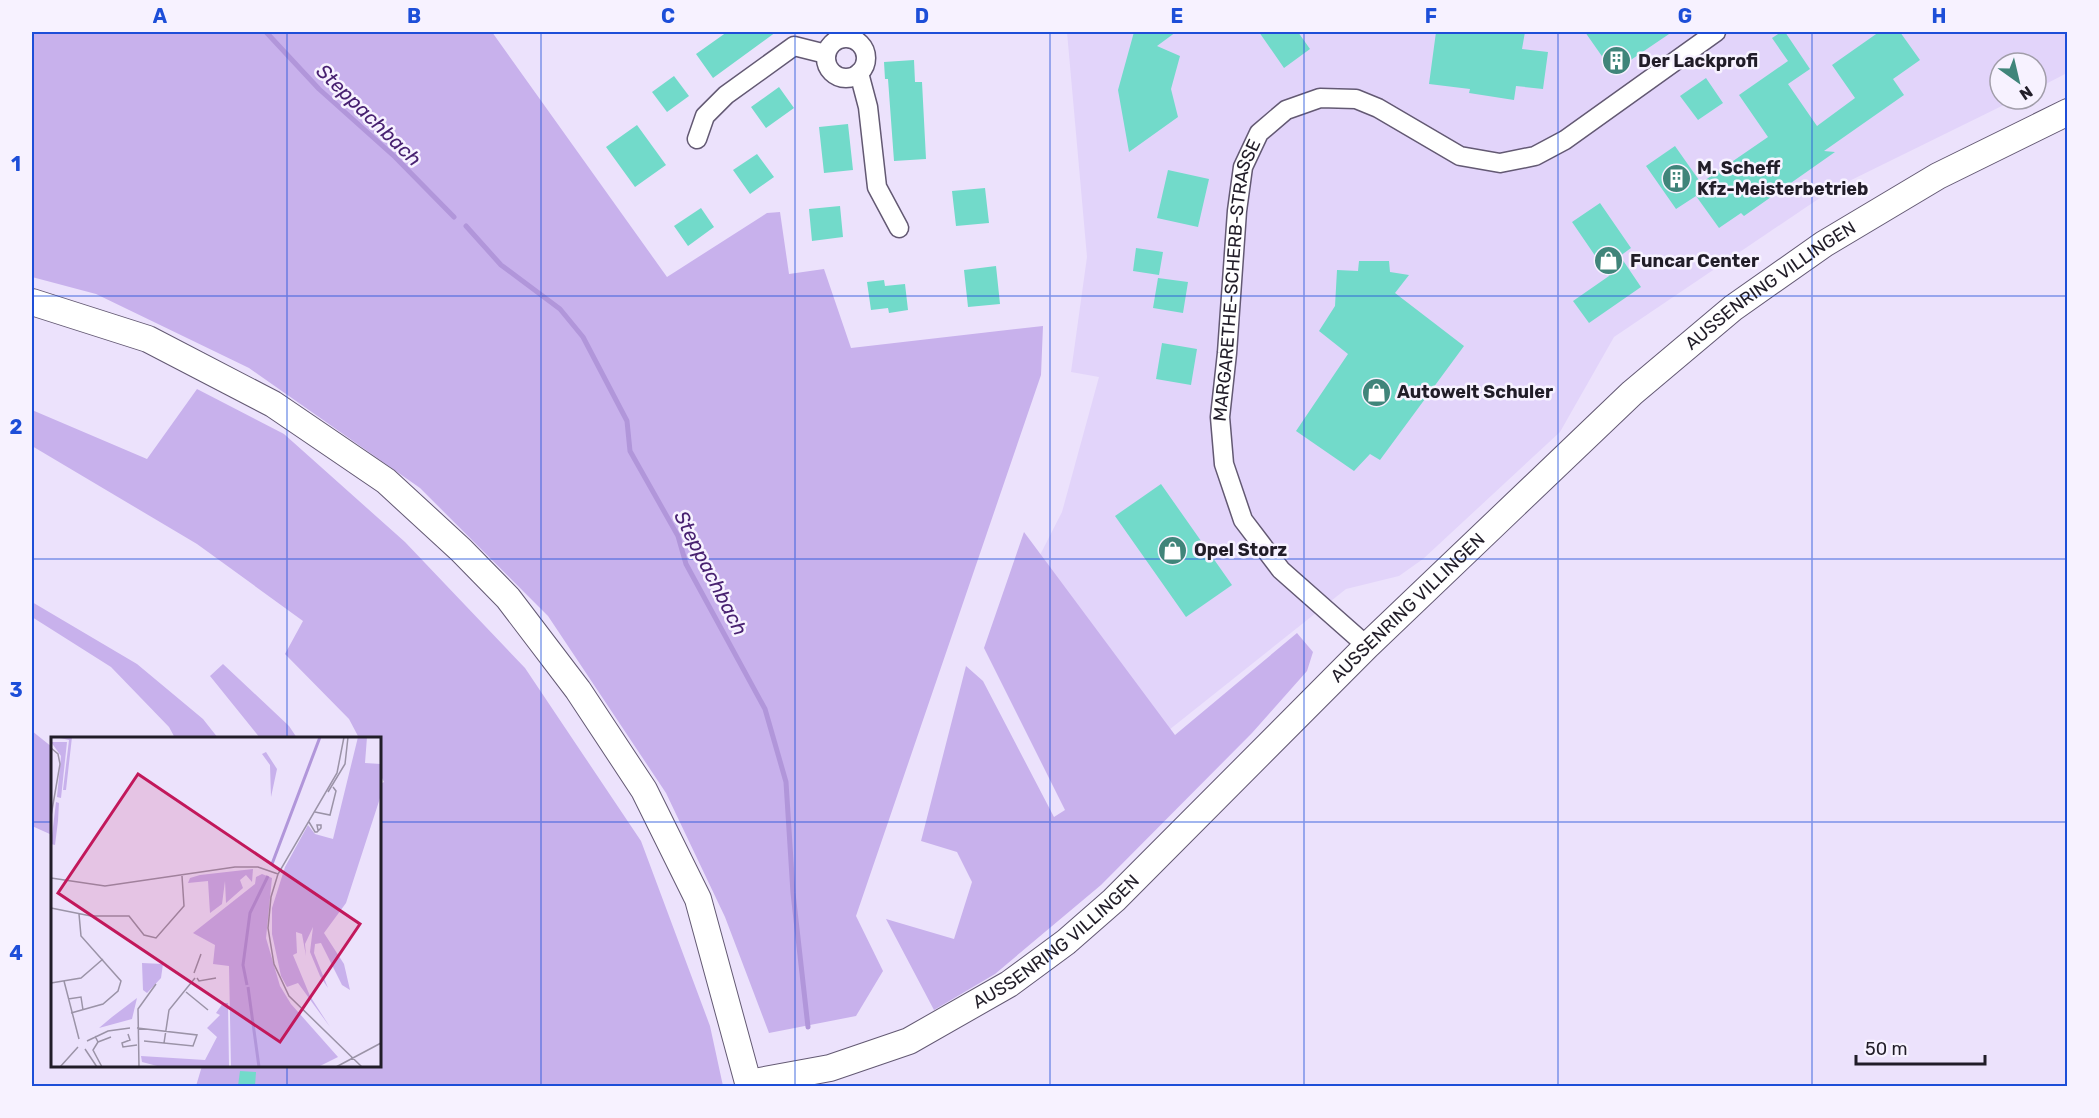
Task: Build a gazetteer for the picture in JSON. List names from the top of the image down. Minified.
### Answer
{"streets":{"street":["MARGARETHE-SCHERB-STRASSE","AUSSENRING VILLINGEN"]},"crossings":[["MARGARETHE-SCHERB-STRASSE","AUSSENRING VILLINGEN"]],"water":["Steppachbach"],"places":{"building":["Der Lackprofi","M. Scheff Kfz-Meisterbetrieb"],"shop":["Funcar Center","Autowelt Schuler","Opel Storz"]},"scale_bar":"50 m","north":"bottom right","grid":{"columns":["A","B","C","D","E","F","G","H"],"rows":["1","2","3","4"]}}
